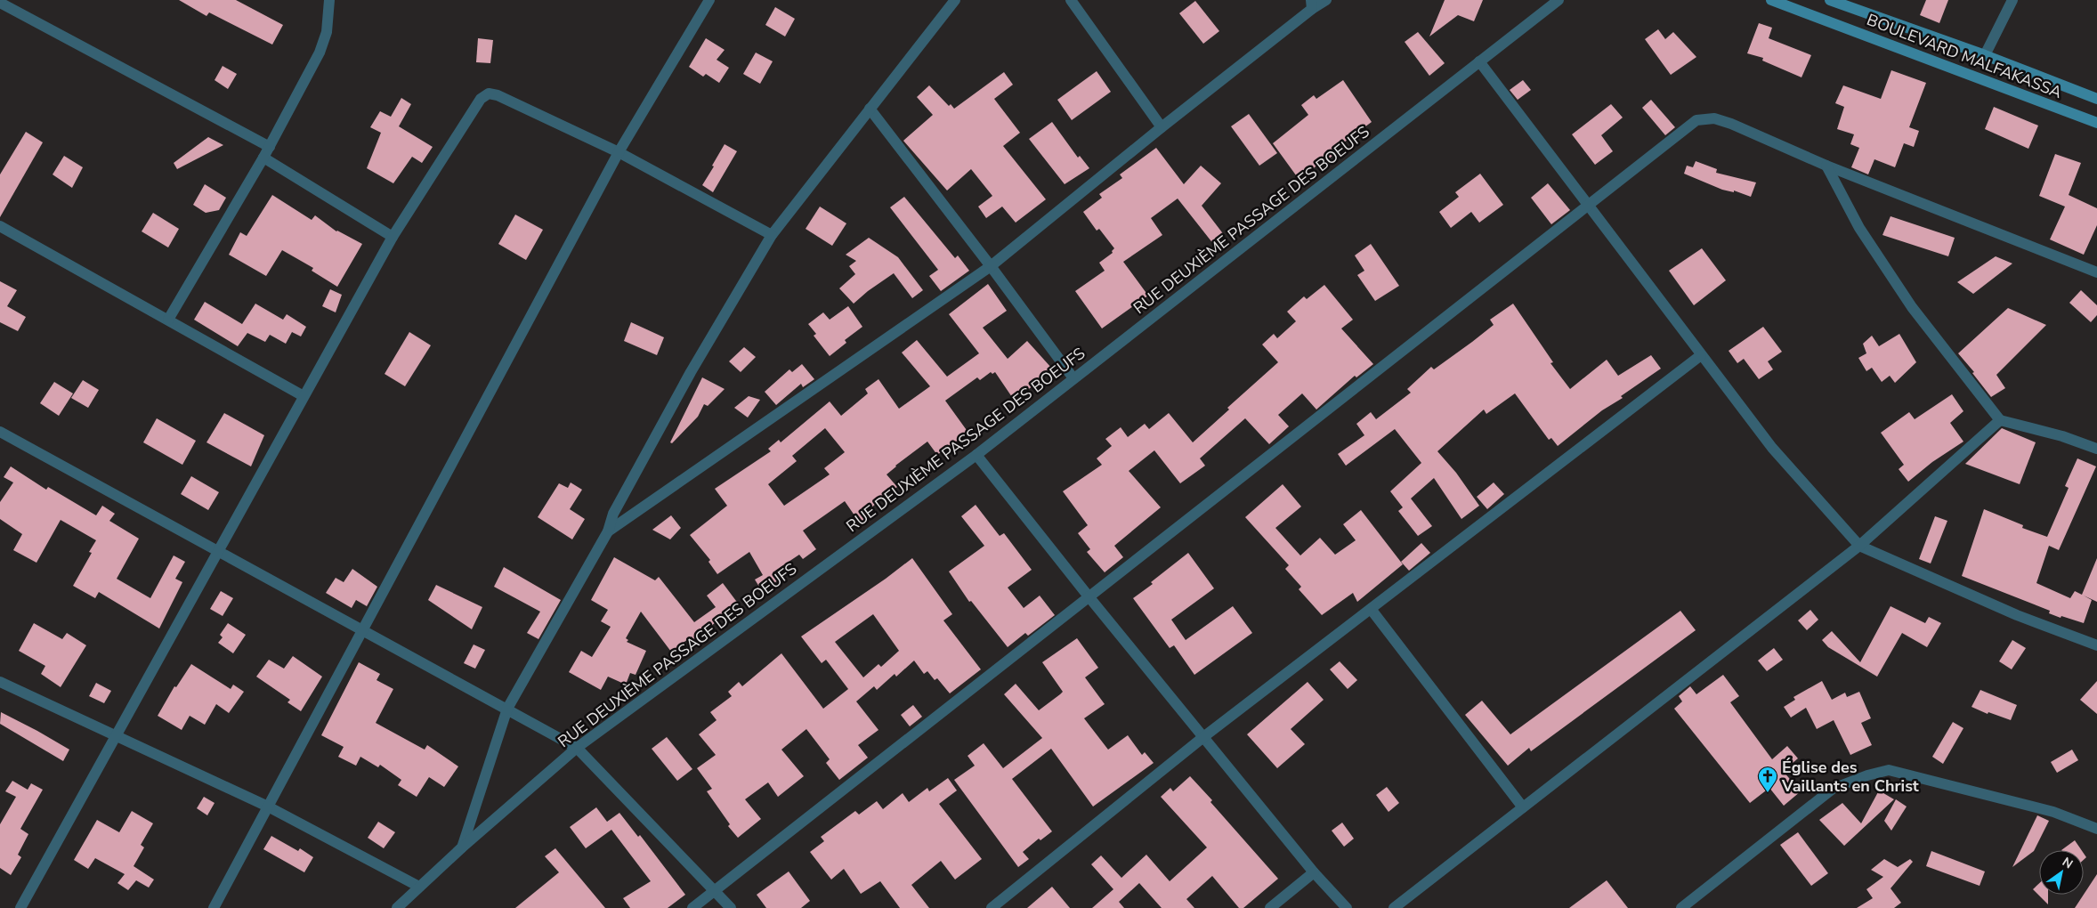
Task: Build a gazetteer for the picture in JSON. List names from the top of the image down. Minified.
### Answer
{"streets":{"main road":["BOULEVARD MALFAKASSA"],"street":["RUE DEUXIÈME PASSAGE DES BOEUFS"]},"places":{"church":["Église des Vaillants en Christ"]},"north":"top right"}
